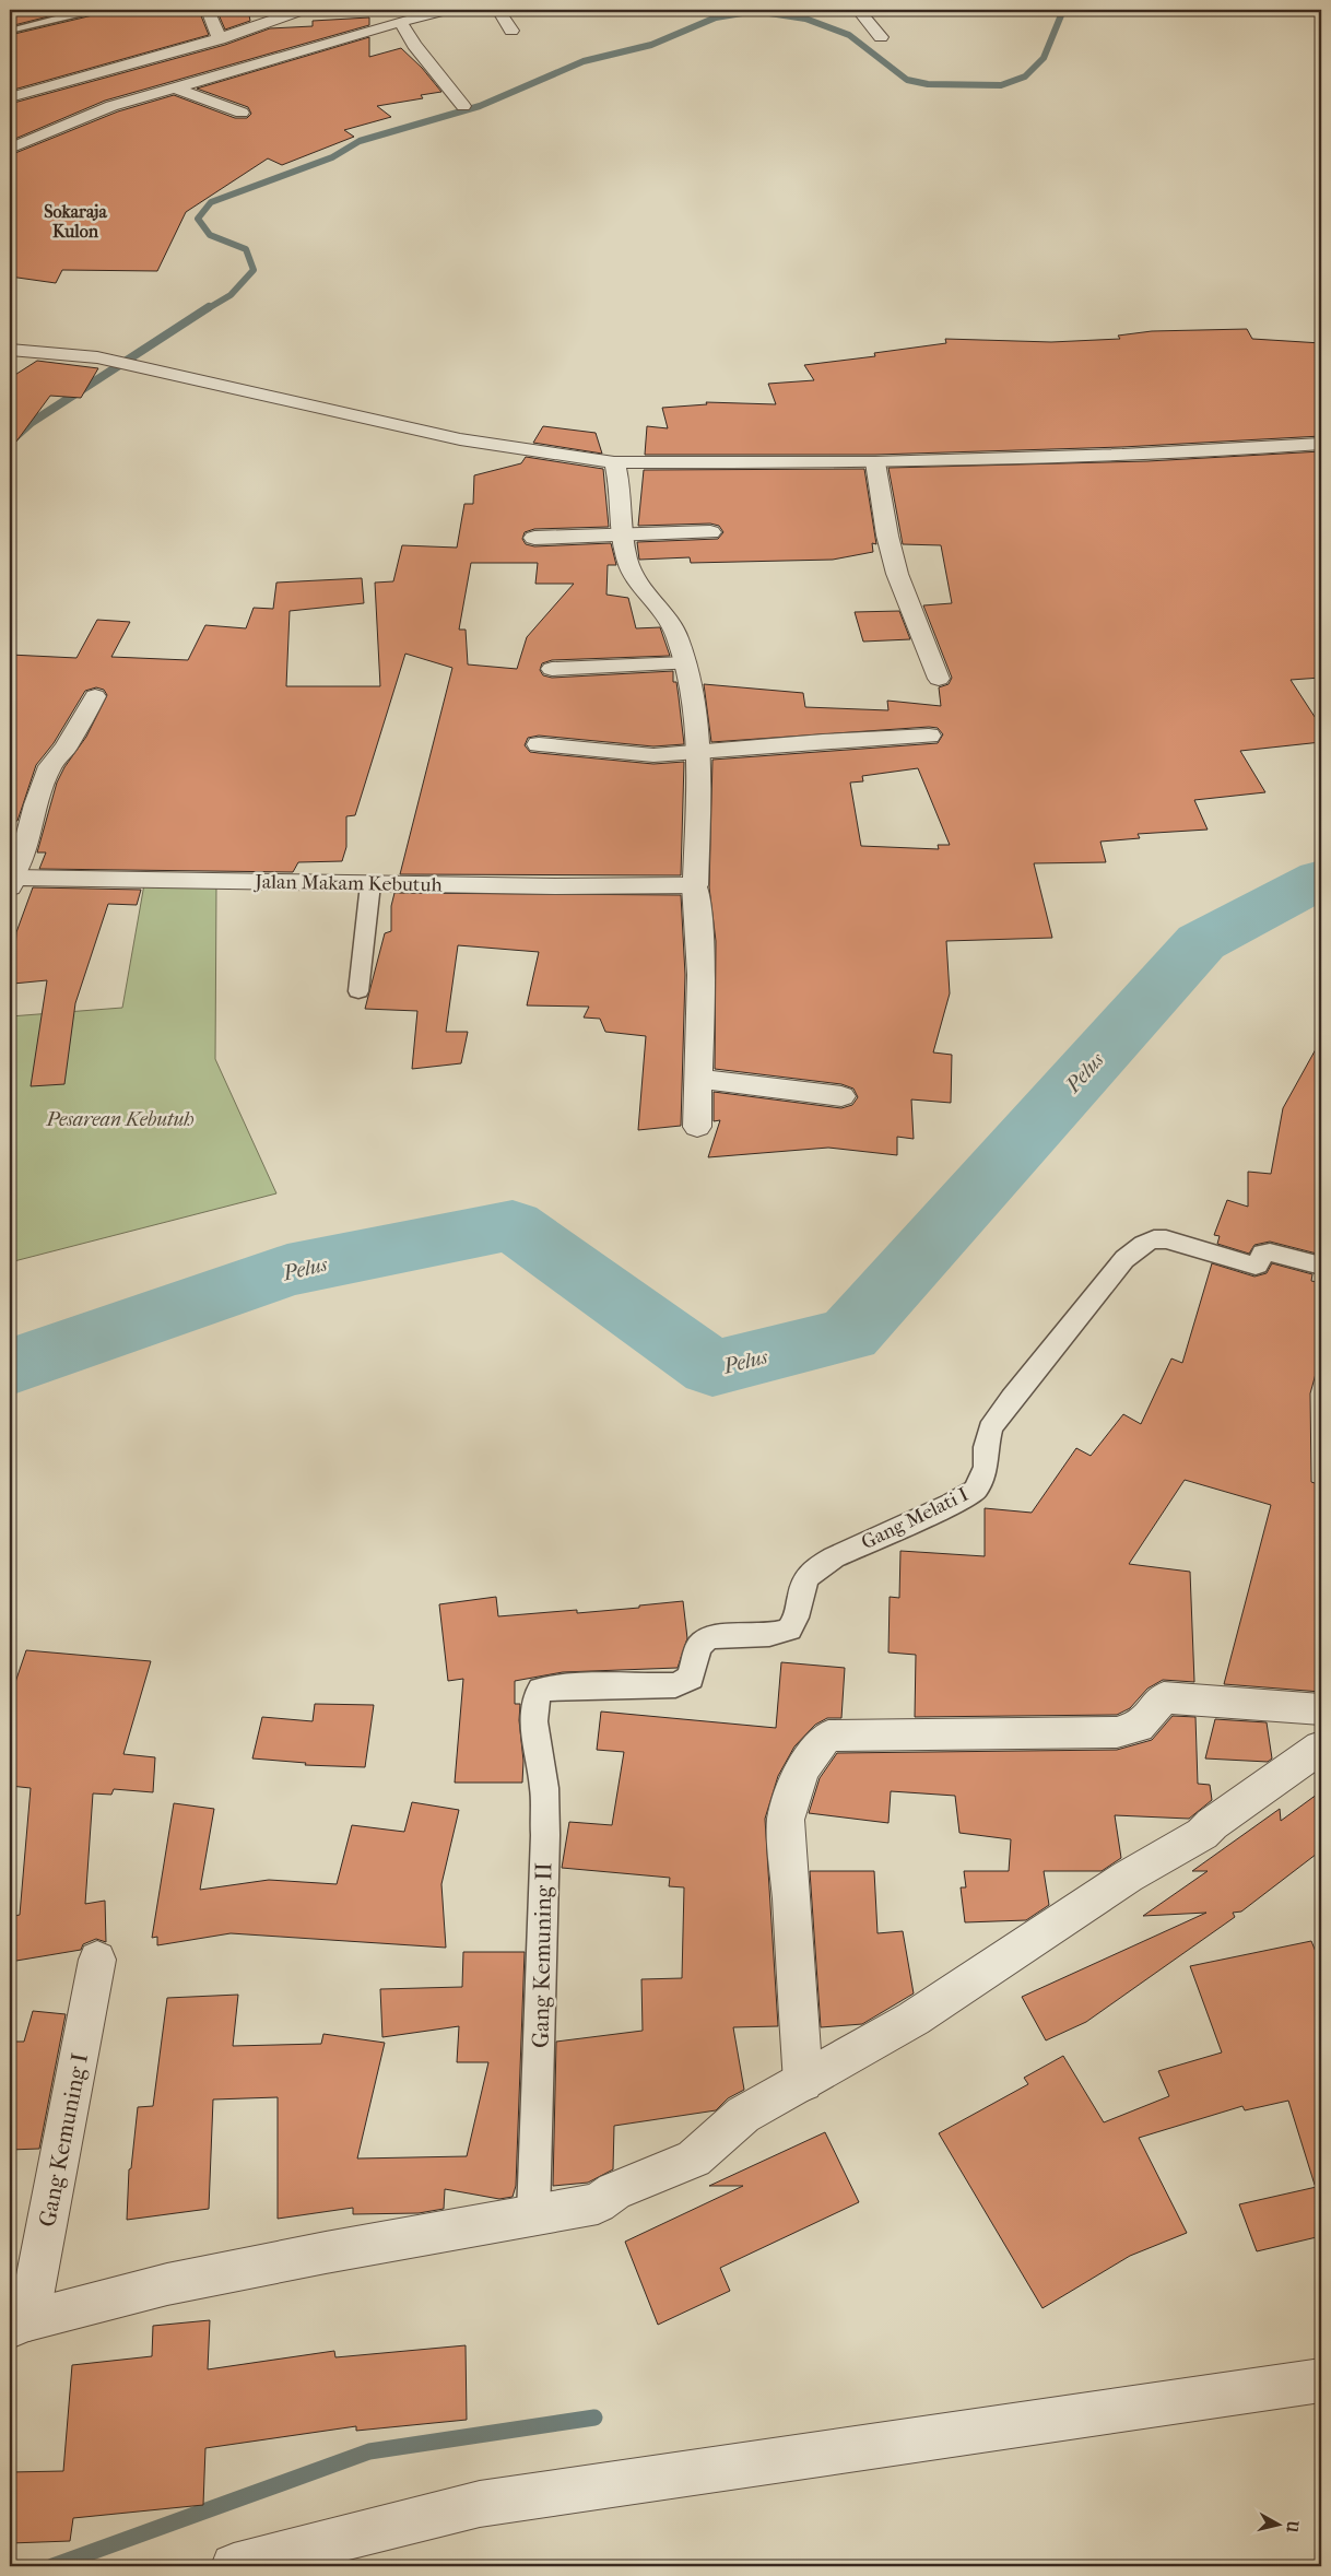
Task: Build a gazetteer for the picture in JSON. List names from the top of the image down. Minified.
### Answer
{"streets":{"street":["Jalan Makam Kebutuh","Gang Kemuning I"],"lane":["Gang Melati I","Gang Kemuning II"]},"crossings":[["Gang Melati I","Gang Kemuning II"]],"districts":["Sokaraja Kulon"],"water":["Pelus"],"parks":["Pesarean Kebutuh"],"north":"right"}
